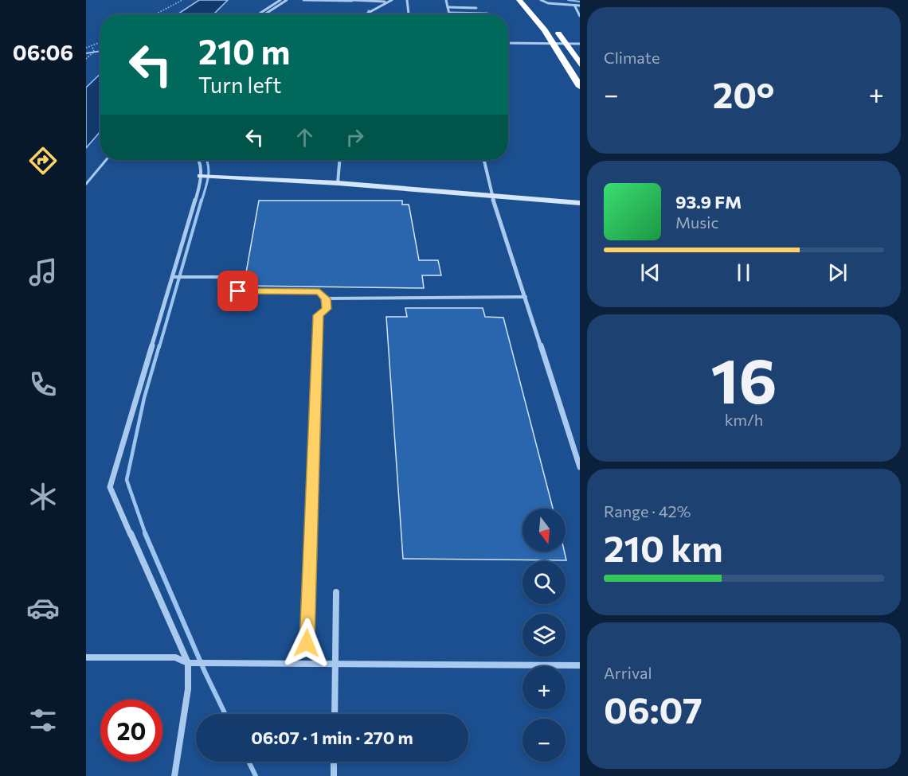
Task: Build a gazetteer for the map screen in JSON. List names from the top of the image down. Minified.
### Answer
{"north":"bottom","page":{"tabs":"06:06","tile":["Climate",["16","km/h"],["Range · 42%","210 km"],["Arrival","06:07"]],"turn":["210 m","Turn left"],"heat":["−","20°","+"],"song":["93.9 FM","Music"],"map_buttons":["+","−"],"limit":"20","trip":"06:07 · 1 min · 270 m"}}
